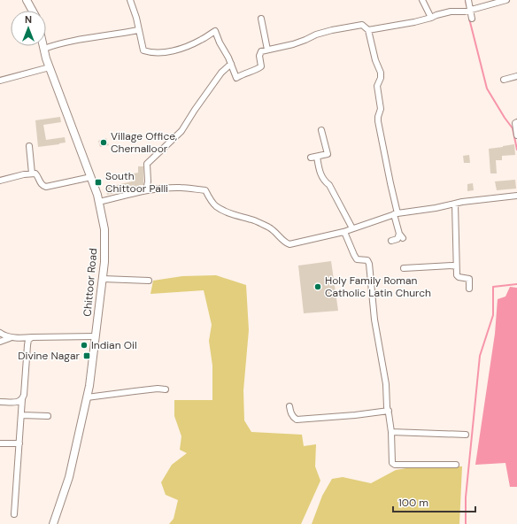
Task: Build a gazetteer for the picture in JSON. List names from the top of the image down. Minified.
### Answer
{"streets":{"main road":["Chittoor Road"]},"places":{"other":["Village Office, Chernalloor","Holy Family Roman Catholic Latin Church","Indian Oil"],"transit":["South Chittoor Palli","Divine Nagar"]},"scale_bar":"100 m","north":"top"}
